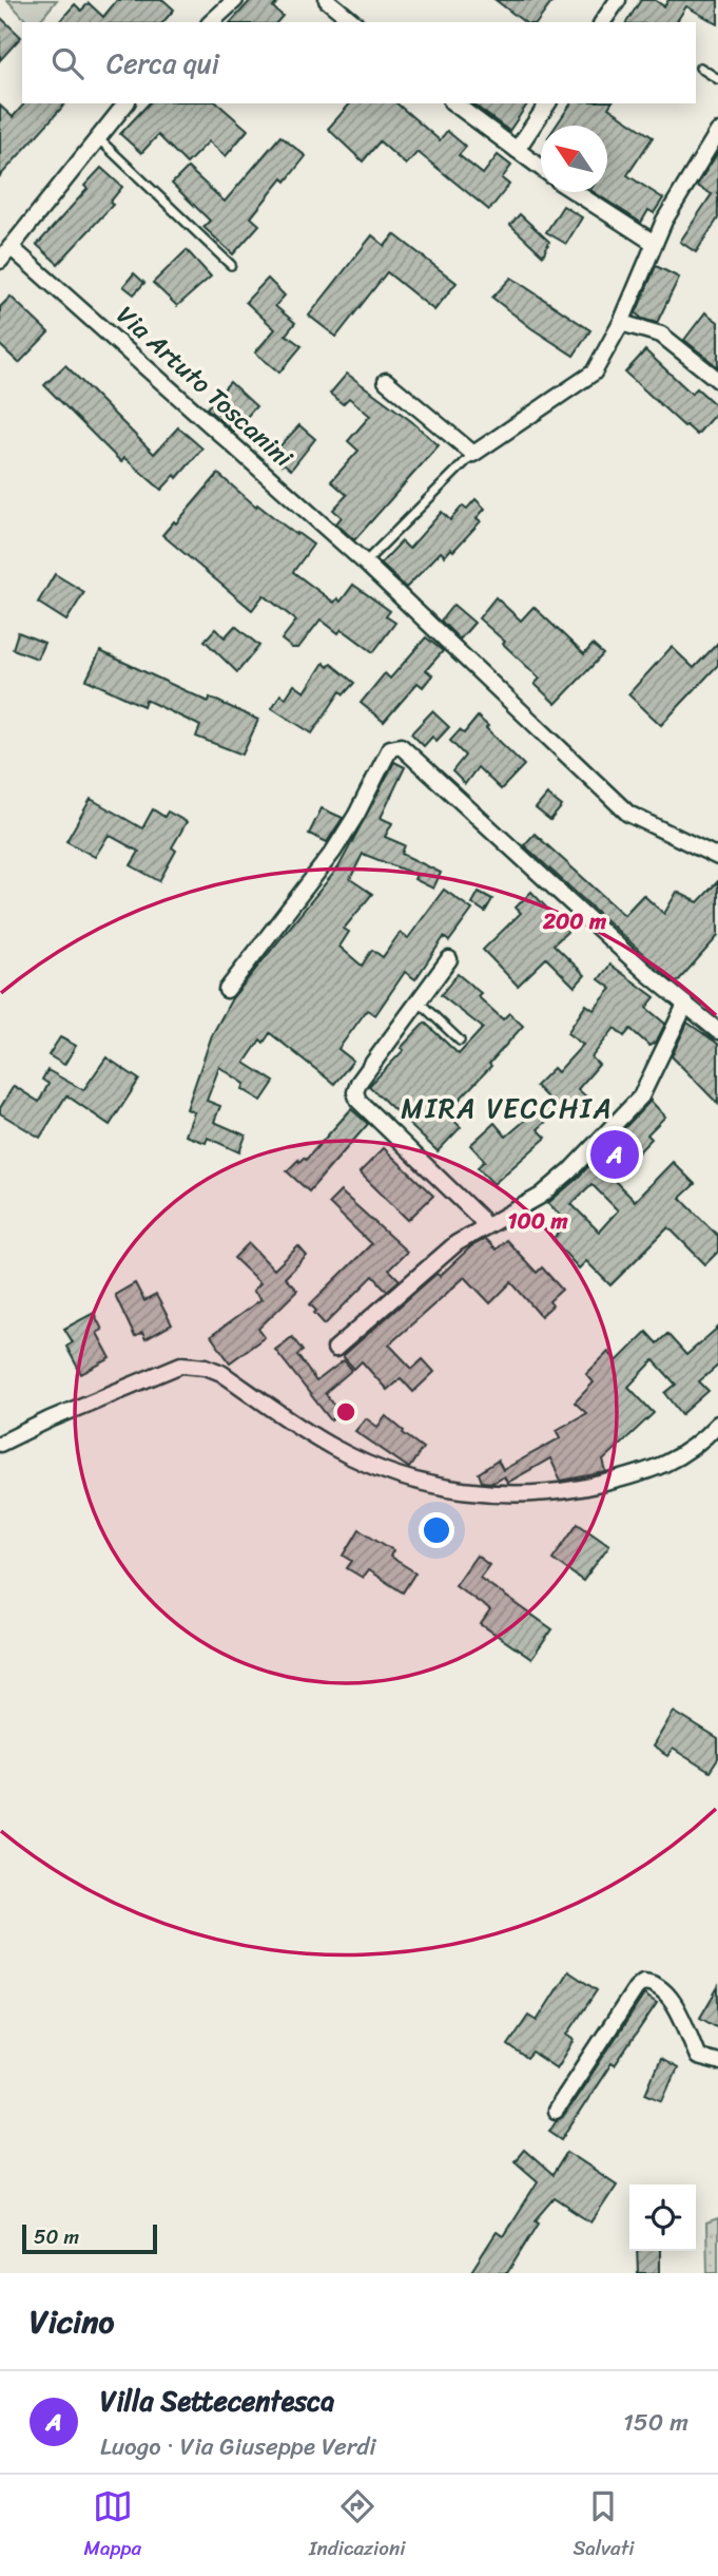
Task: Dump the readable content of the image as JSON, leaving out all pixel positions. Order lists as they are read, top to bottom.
{
  "streets": {
    "street": ["Via Artuto Toscanini"]
  },
  "districts": ["MIRA VECCHIA"],
  "scale_bar": "50 m",
  "north": "top left",
  "page": {
    "search": "Cerca qui",
    "pins": "A",
    "scale": "50 m",
    "heading": "Vicino",
    "list": [
      {
        "mark": "A",
        "name": "Villa Settecentesca",
        "note": "Luogo · Via Giuseppe Verdi",
        "value": "150 m"
      }
    ],
    "nav": ["Mappa", "Indicazioni", "Salvati"]
  },
  "rings": ["200 m", "100 m"]
}
